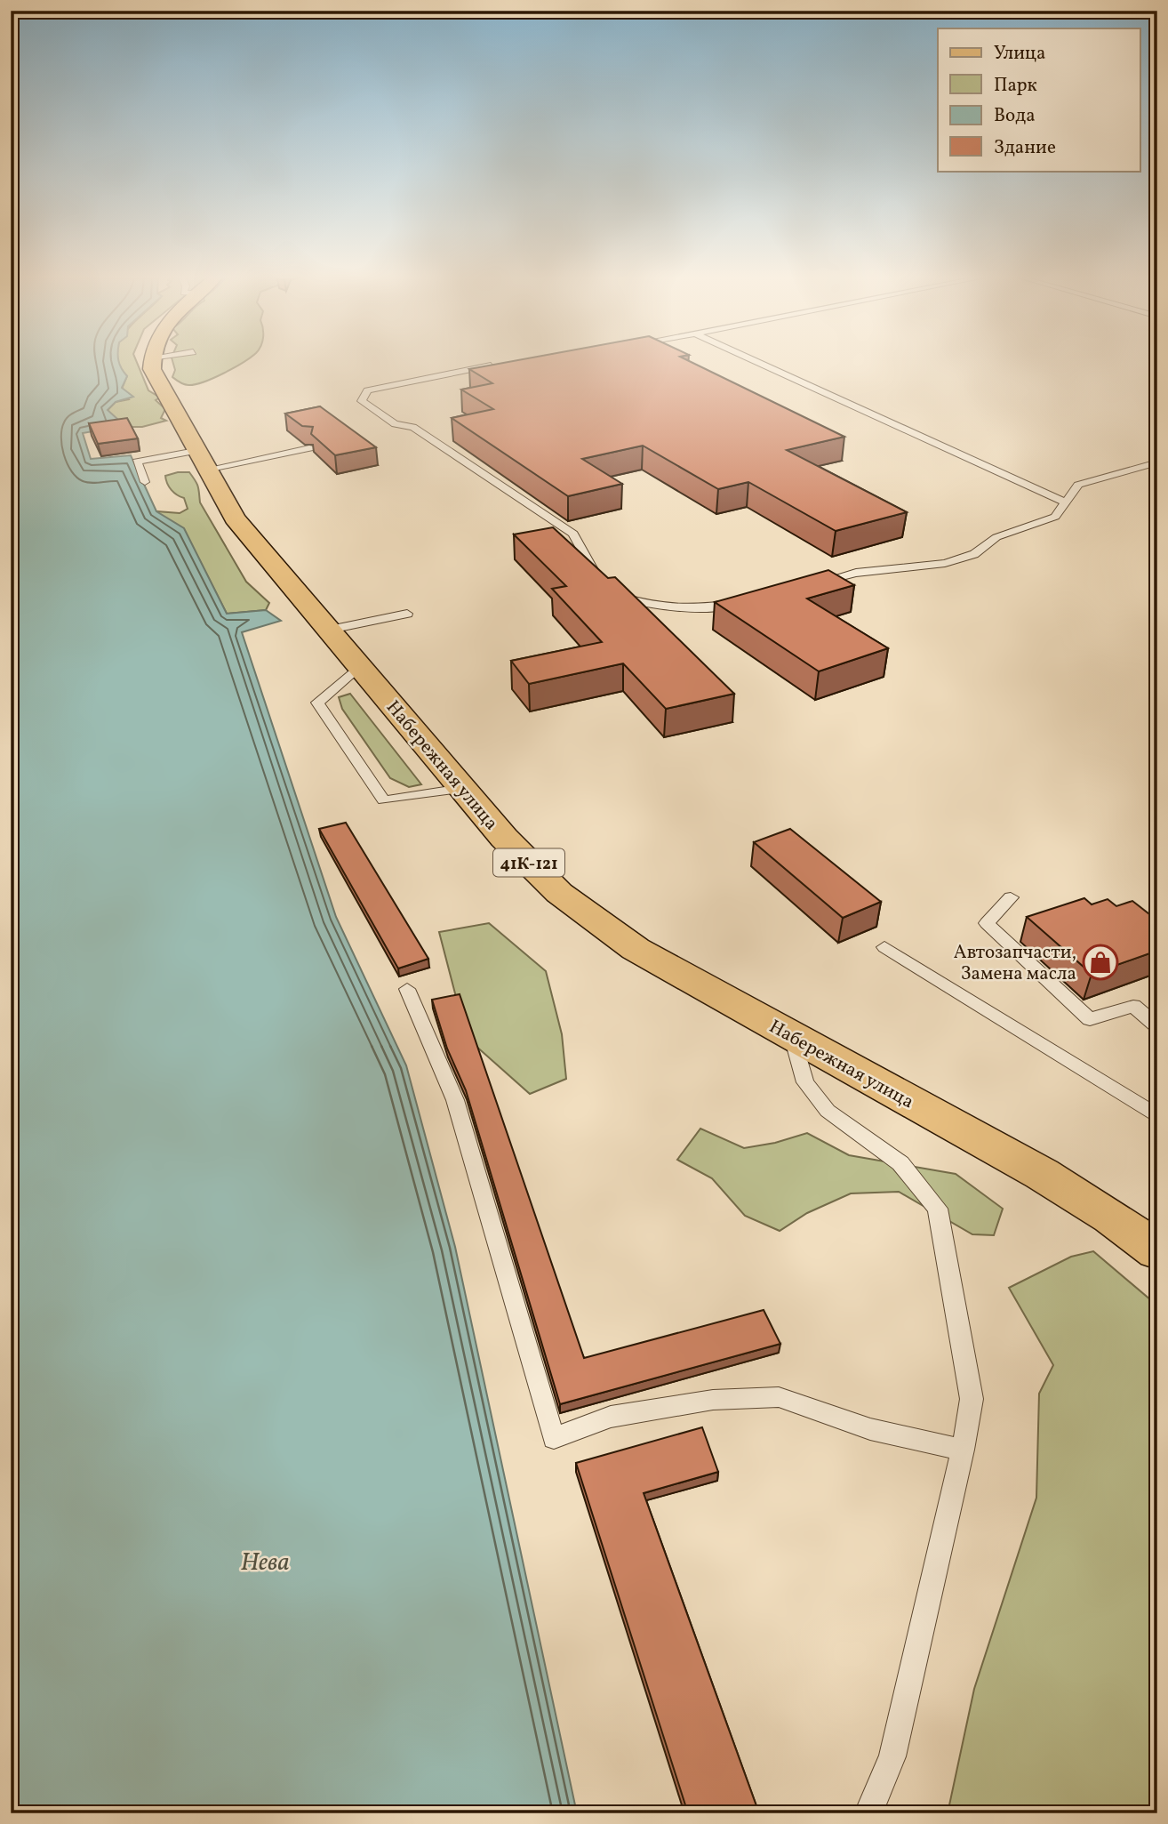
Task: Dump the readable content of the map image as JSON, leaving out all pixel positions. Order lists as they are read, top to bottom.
{
  "streets": {
    "main road": ["Набережная улица", "41К-121"]
  },
  "water": ["Нева"],
  "places": {
    "shop": ["Автозапчасти, Замена масла"]
  },
  "legend": [
    "Улица",
    "Парк",
    "Вода",
    "Здание"
  ]
}
